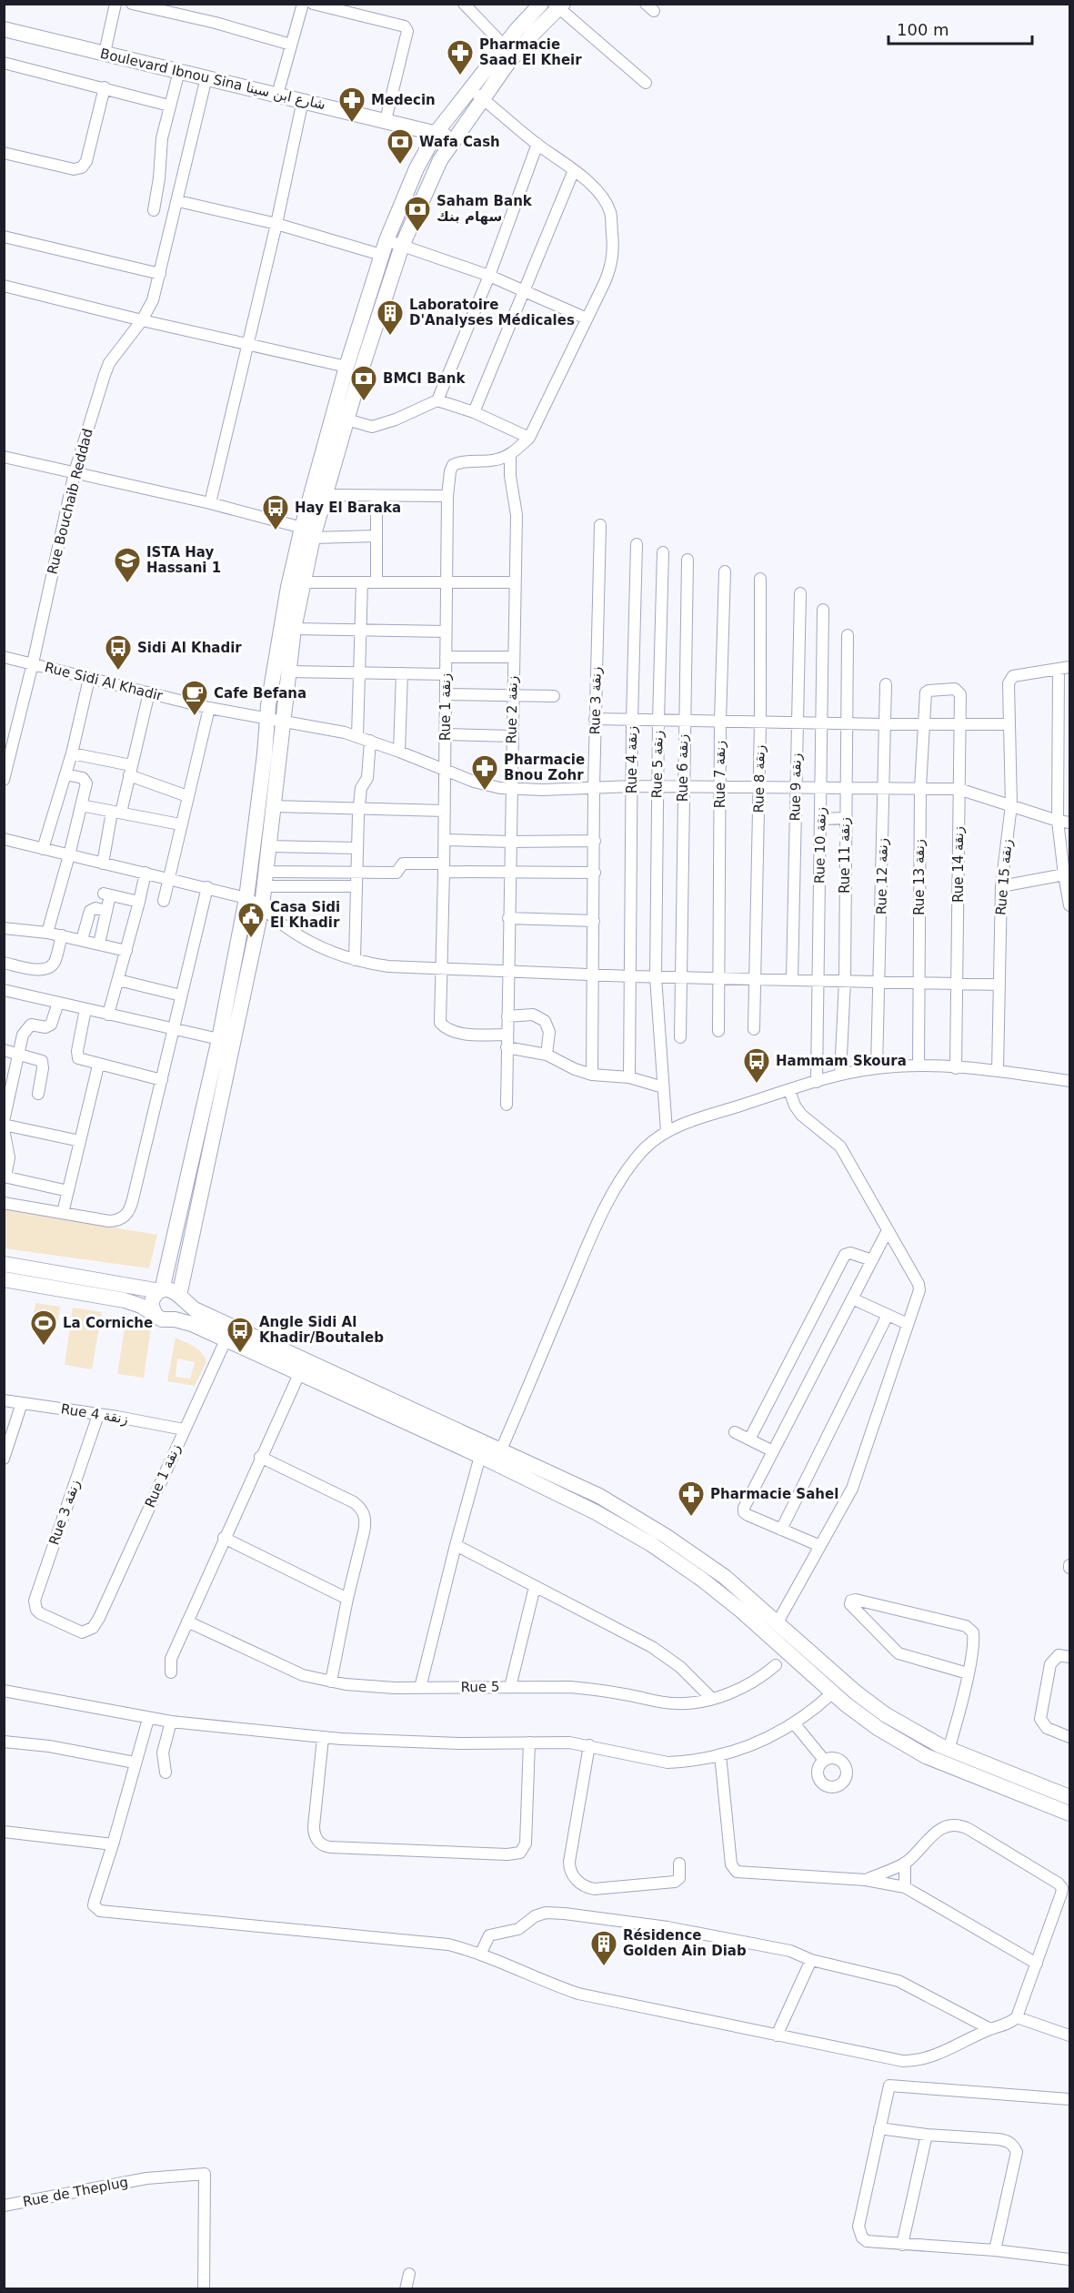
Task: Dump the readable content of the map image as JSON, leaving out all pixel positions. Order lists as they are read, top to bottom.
{
  "streets": {
    "main road": ["Boulevard Ibnou Sina شارع ابن سينا"],
    "street": [
      "Rue Bouchaib Reddad",
      "Rue Sidi Al Khadir",
      "Rue 3 زنقة",
      "Rue 1 زنقة",
      "Rue 2 زنقة",
      "Rue 4 زنقة",
      "Rue 5 زنقة",
      "Rue 6 زنقة",
      "Rue 7 زنقة",
      "Rue 8 زنقة",
      "Rue 9 زنقة",
      "Rue 10 زنقة",
      "Rue 11 زنقة",
      "Rue 14 زنقة",
      "Rue 12 زنقة",
      "Rue 13 زنقة",
      "Rue 15 زنقة",
      "Rue 5",
      "Rue de Theplug"
    ]
  },
  "crossings": [
    ["Boulevard Ibnou Sina شارع ابن سينا", "Rue Bouchaib Reddad"],
    ["Rue Bouchaib Reddad", "Rue Sidi Al Khadir"],
    ["Rue Sidi Al Khadir", "Rue 3 زنقة"],
    ["Rue Sidi Al Khadir", "Rue 1 زنقة"],
    ["Rue Sidi Al Khadir", "Rue 2 زنقة"],
    ["Rue Sidi Al Khadir", "Rue 4 زنقة"],
    ["Rue Sidi Al Khadir", "Rue 5 زنقة"],
    ["Rue Sidi Al Khadir", "Rue 6 زنقة"],
    ["Rue Sidi Al Khadir", "Rue 7 زنقة"],
    ["Rue Sidi Al Khadir", "Rue 8 زنقة"],
    ["Rue Sidi Al Khadir", "Rue 9 زنقة"],
    ["Rue Sidi Al Khadir", "Rue 10 زنقة"],
    ["Rue Sidi Al Khadir", "Rue 11 زنقة"],
    ["Rue Sidi Al Khadir", "Rue 14 زنقة"],
    ["Rue Sidi Al Khadir", "Rue 12 زنقة"],
    ["Rue Sidi Al Khadir", "Rue 13 زنقة"],
    ["Rue Sidi Al Khadir", "Rue 15 زنقة"],
    ["Rue 3 زنقة", "Rue 1 زنقة"],
    ["Rue 3 زنقة", "Rue 4 زنقة"],
    ["Rue 1 زنقة", "Rue 2 زنقة"],
    ["Rue 1 زنقة", "Rue 4 زنقة"],
    ["Rue 14 زنقة", "Rue 13 زنقة"]
  ],
  "places": {
    "pharmacy": [
      "Pharmacie Saad El Kheir",
      "Medecin",
      "Pharmacie Bnou Zohr",
      "Pharmacie Sahel"
    ],
    "bank": ["Wafa Cash", "Saham Bank سهام بنك", "BMCI Bank"],
    "building": ["Laboratoire D'Analyses Médicales", "Résidence Golden Ain Diab"],
    "bus stop": [
      "Hay El Baraka",
      "Sidi Al Khadir",
      "Hammam Skoura",
      "Angle Sidi Al Khadir/Boutaleb"
    ],
    "school or university": ["ISTA Hay Hassani 1"],
    "cafe": ["Cafe Befana"],
    "public building": ["Casa Sidi El Khadir"],
    "sports": ["La Corniche"]
  },
  "scale_bar": "100 m"
}
